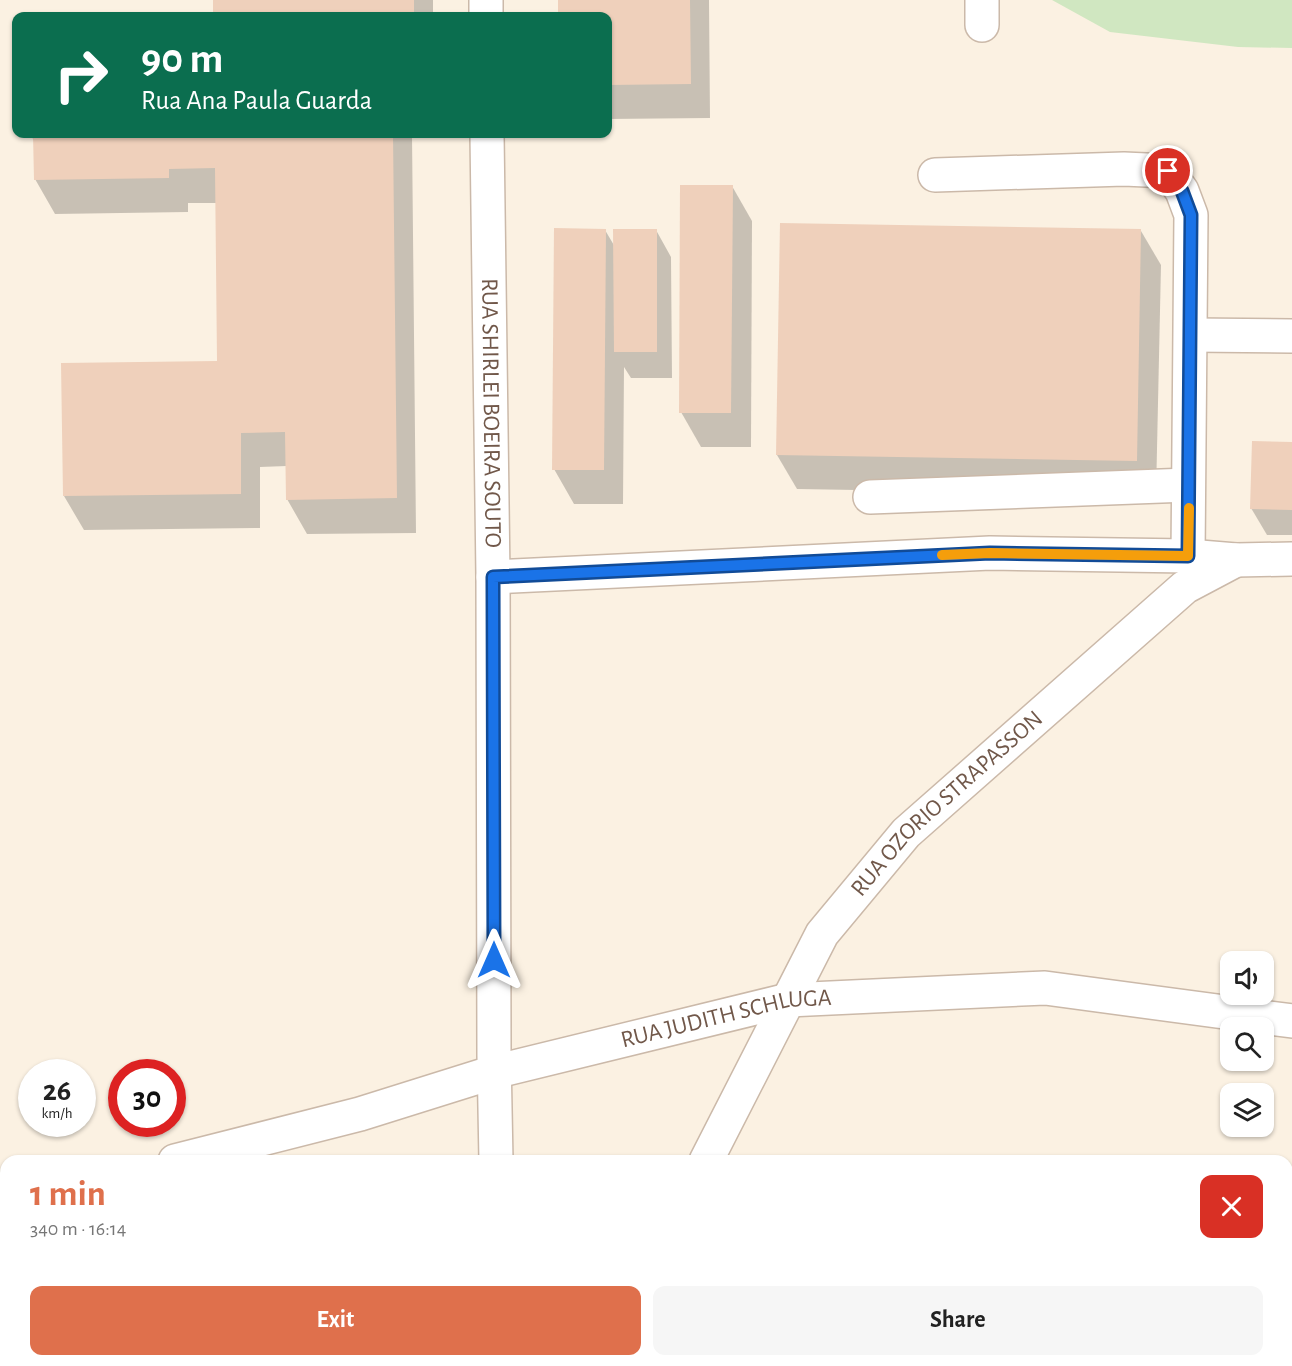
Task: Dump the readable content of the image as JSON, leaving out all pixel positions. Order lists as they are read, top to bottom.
{
  "streets": {
    "street": ["RUA SHIRLEI BOEIRA SOUTO", "RUA OZORIO STRAPASSON", "RUA JUDITH SCHLUGA"]
  },
  "crossings": [
    ["RUA SHIRLEI BOEIRA SOUTO", "RUA JUDITH SCHLUGA"],
    ["RUA OZORIO STRAPASSON", "RUA JUDITH SCHLUGA"]
  ],
  "page": {
    "turn": ["90 m", "Rua Ana Paula Guarda"],
    "speed": "26 km/h",
    "limit": "30",
    "heading": ["1 min", "340 m · 16:14"],
    "buttons": ["Exit", "Share"]
  }
}
